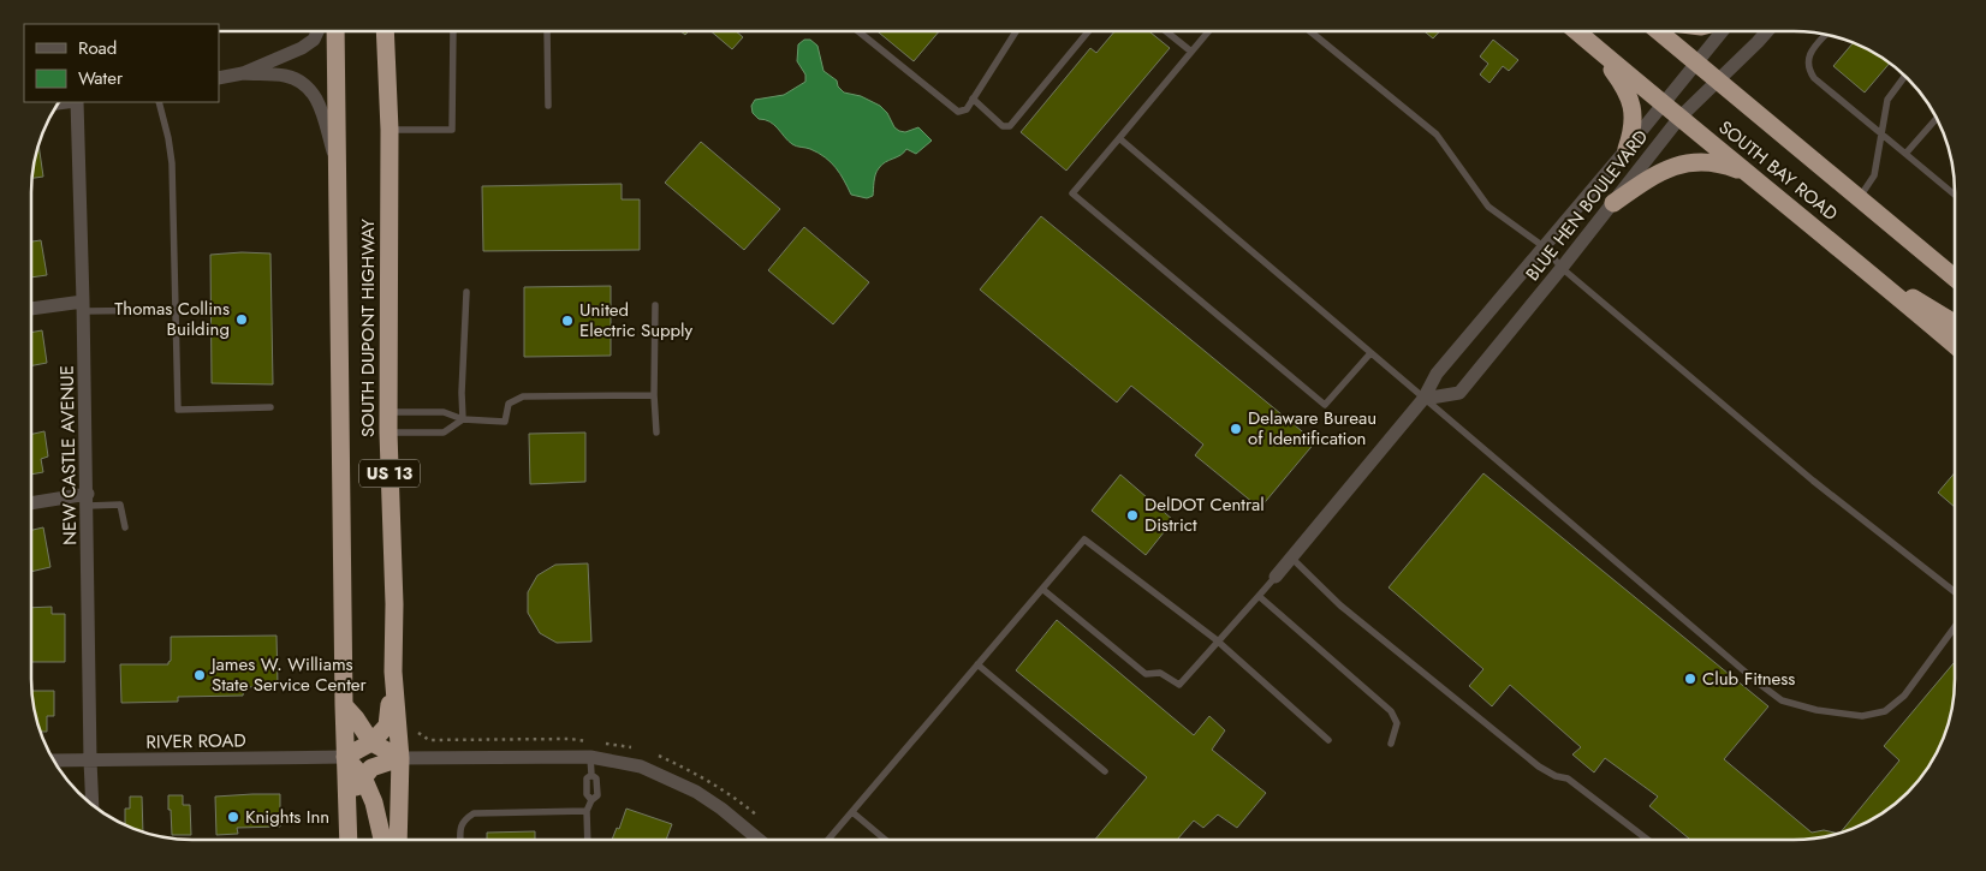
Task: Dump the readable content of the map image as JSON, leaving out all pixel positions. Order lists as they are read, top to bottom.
{
  "streets": {
    "highway": ["SOUTH BAY ROAD", "SOUTH DUPONT HIGHWAY", "US 13"],
    "street": ["BLUE HEN BOULEVARD", "NEW CASTLE AVENUE", "RIVER ROAD"]
  },
  "crossings": [
    ["SOUTH BAY ROAD", "BLUE HEN BOULEVARD"],
    ["SOUTH DUPONT HIGHWAY", "RIVER ROAD"],
    ["NEW CASTLE AVENUE", "RIVER ROAD"]
  ],
  "places": [
    "Thomas Collins Building",
    "United Electric Supply",
    "Delaware Bureau of Identification",
    "DelDOT Central District",
    "James W. Williams State Service Center",
    "Club Fitness",
    "Knights Inn"
  ],
  "legend": ["Road", "Water"]
}
